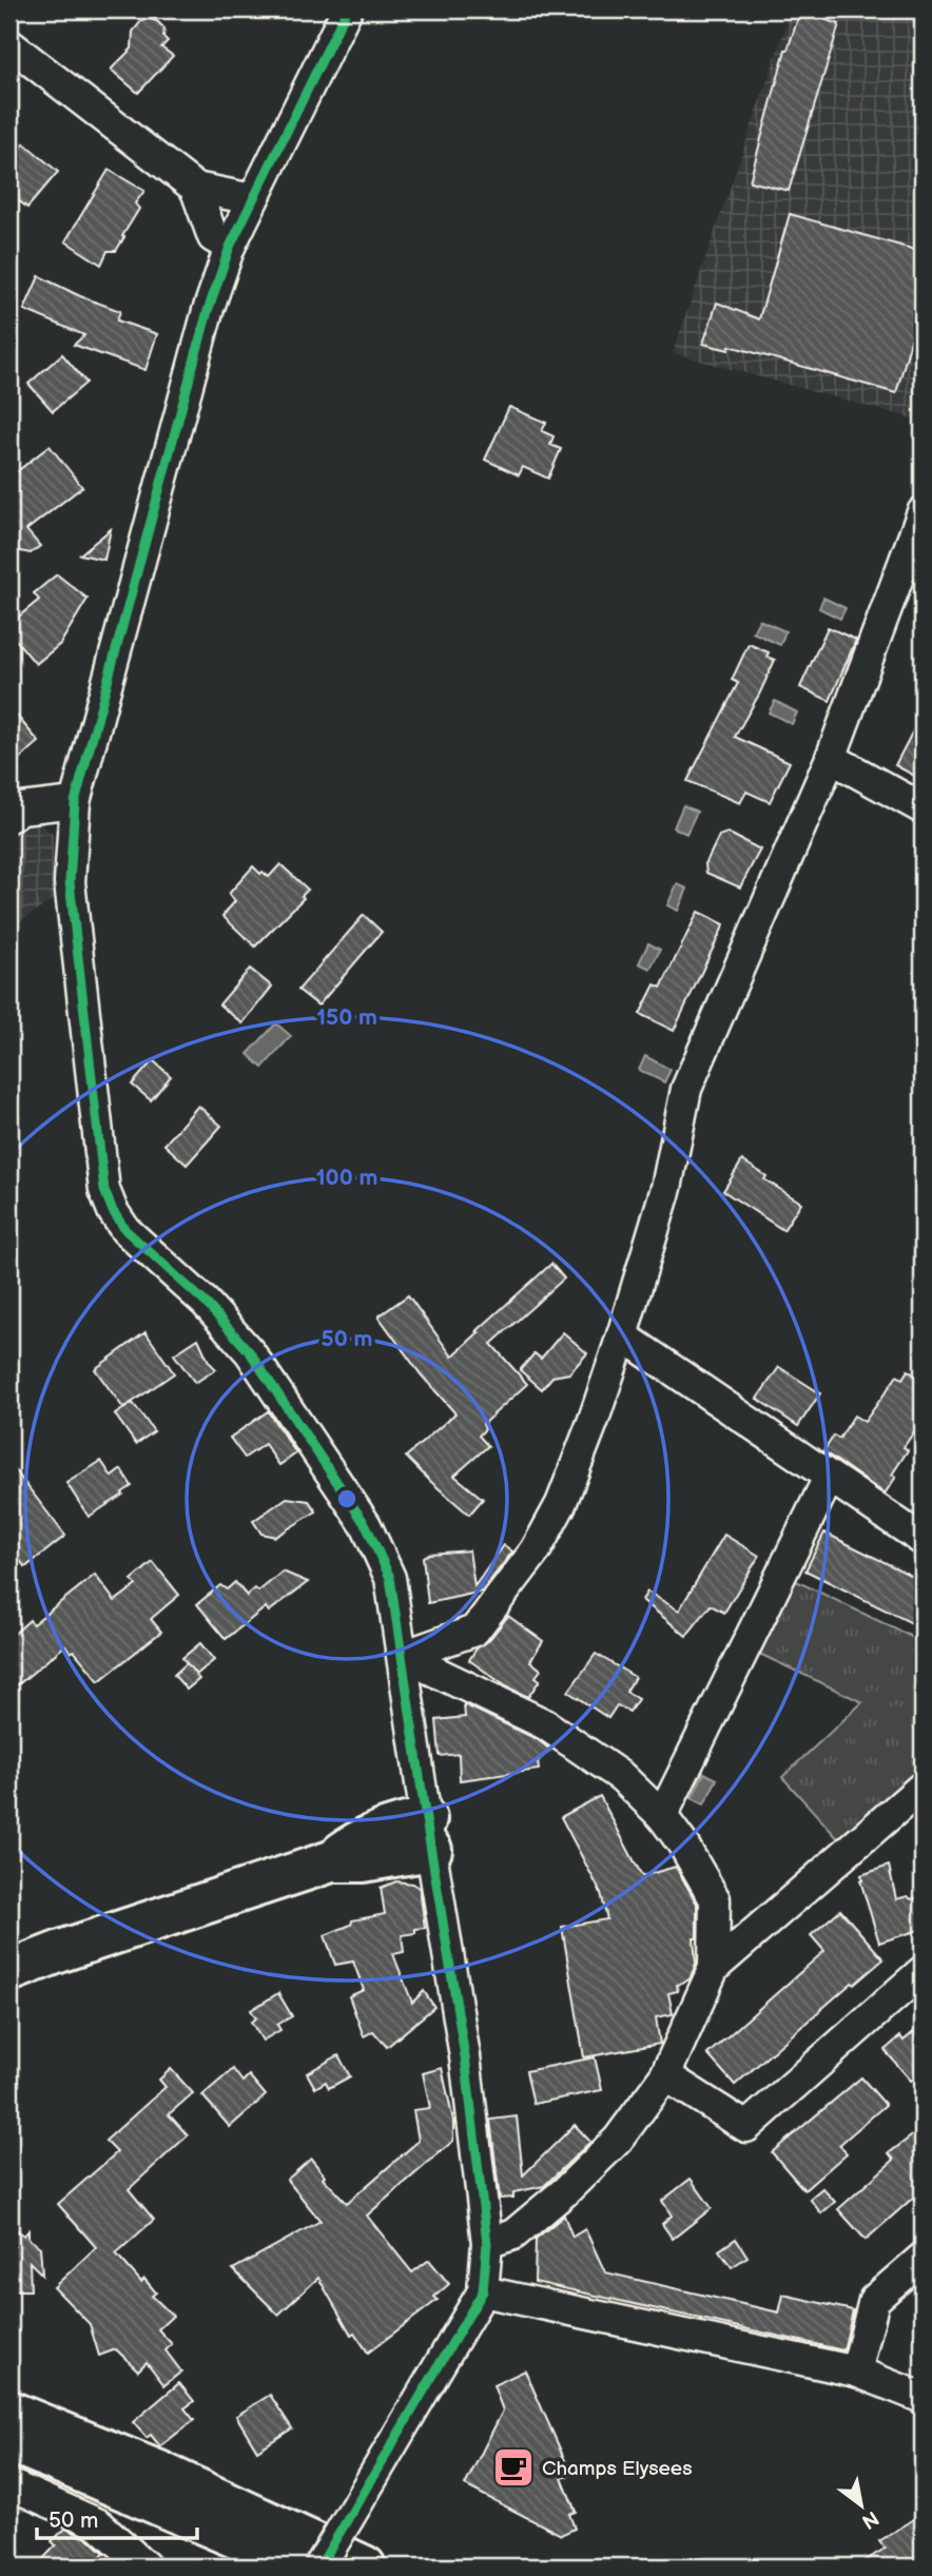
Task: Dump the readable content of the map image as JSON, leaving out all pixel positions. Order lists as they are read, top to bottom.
{
  "places": {
    "cafe": ["Champs Elysees"]
  },
  "scale_bar": "50 m",
  "north": "bottom right",
  "rings": ["150 m", "100 m", "50 m"]
}
